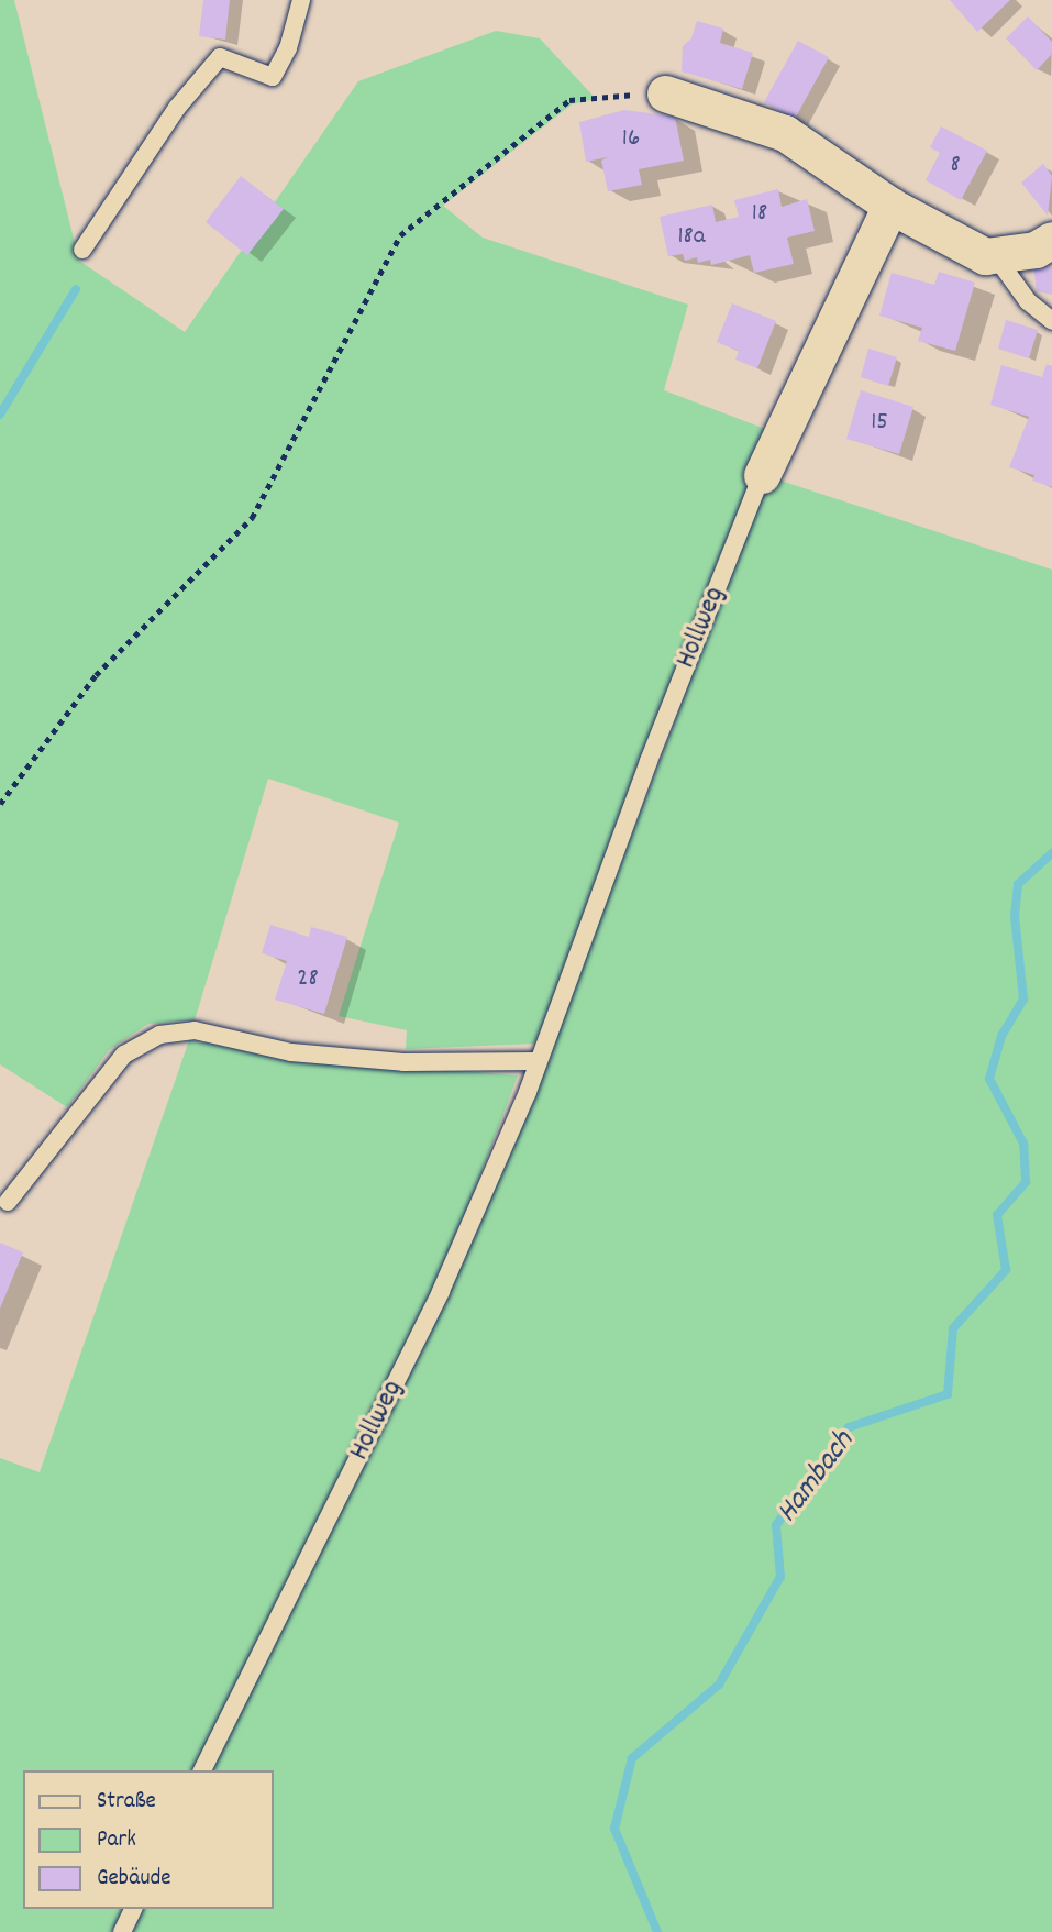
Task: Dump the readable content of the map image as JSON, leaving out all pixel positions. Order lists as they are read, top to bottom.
{
  "streets": {
    "street": ["Hollweg"]
  },
  "water": ["Hambach"],
  "house_numbers": [
    "16",
    "8",
    "18",
    "18a",
    "15",
    "28"
  ],
  "legend": ["Straße", "Park", "Gebäude"]
}
